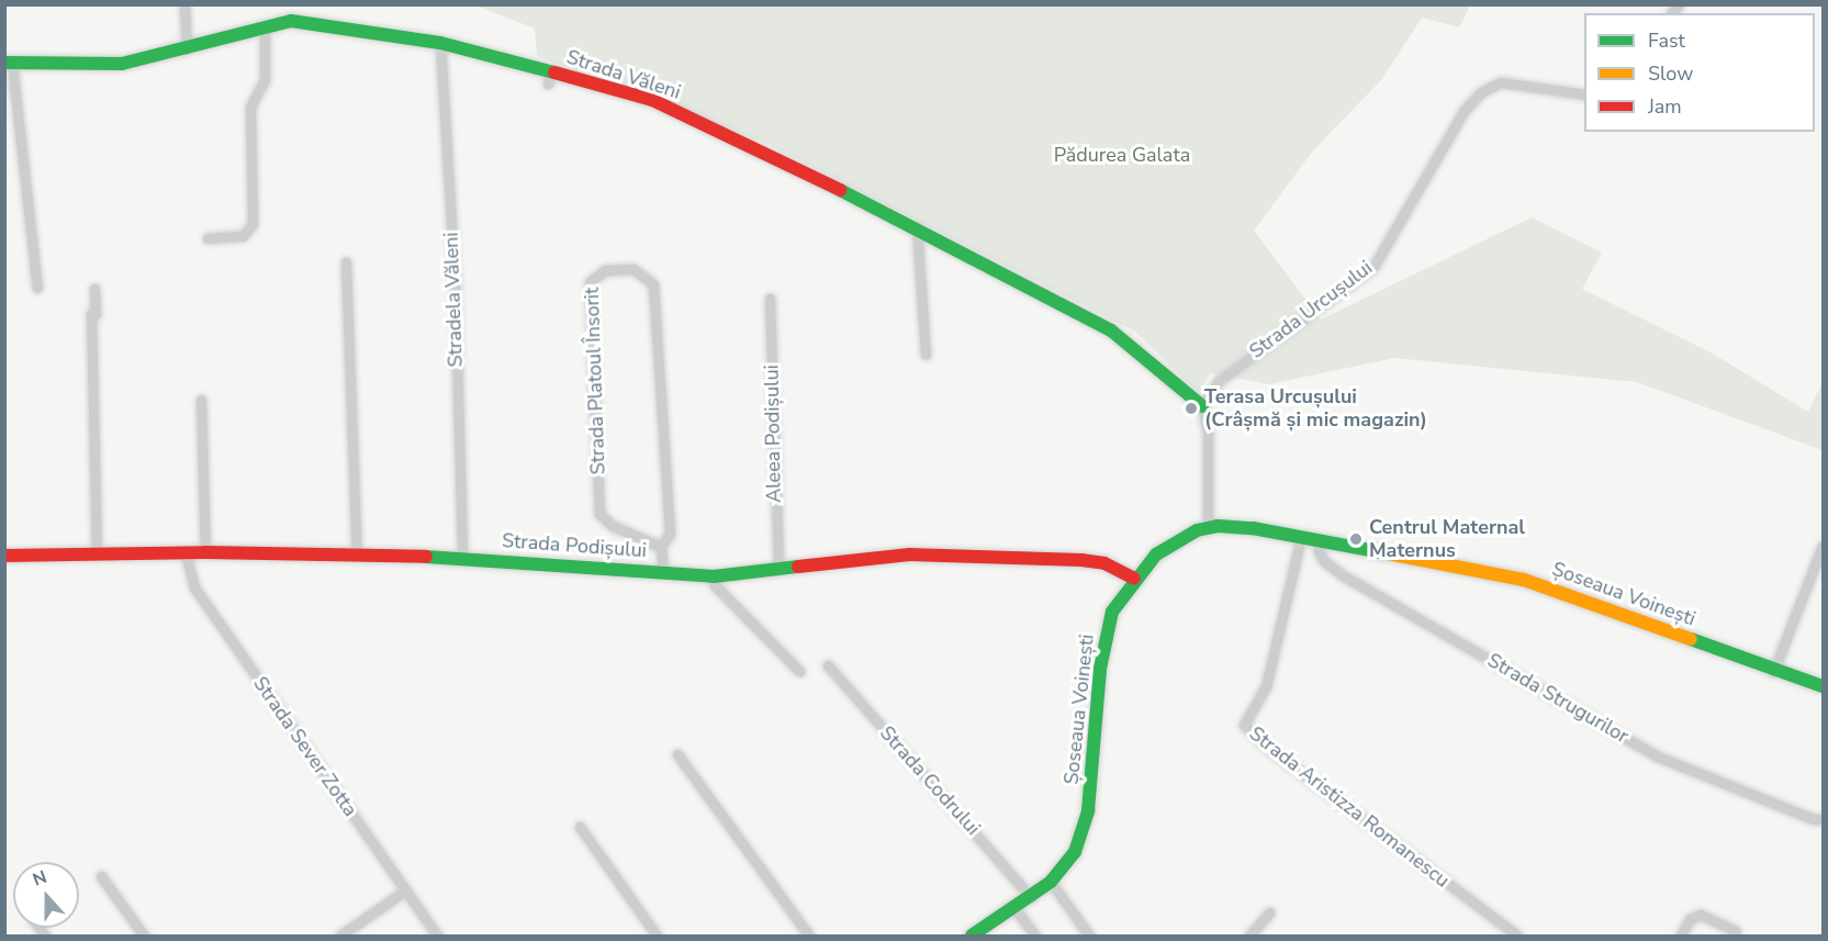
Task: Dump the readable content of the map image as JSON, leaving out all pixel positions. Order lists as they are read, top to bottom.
{
  "streets": {
    "street": [
      "Strada Văleni",
      "Stradela Văleni",
      "Strada Urcușului",
      "Strada Platoul Însorit",
      "Aleea Podișului",
      "Strada Podișului",
      "Șoseaua Voinești",
      "Strada Strugurilor",
      "Strada Sever Zotta",
      "Strada Codrului",
      "Strada Aristizza Romanescu"
    ]
  },
  "crossings": [
    ["Strada Văleni", "Stradela Văleni"],
    ["Strada Văleni", "Strada Urcușului"],
    ["Stradela Văleni", "Strada Podișului"],
    ["Aleea Podișului", "Strada Podișului"],
    ["Strada Podișului", "Șoseaua Voinești"],
    ["Strada Podișului", "Strada Sever Zotta"],
    ["Șoseaua Voinești", "Strada Strugurilor"],
    ["Șoseaua Voinești", "Strada Codrului"],
    ["Șoseaua Voinești", "Strada Aristizza Romanescu"]
  ],
  "parks": ["Pădurea Galata"],
  "places": ["Terasa Urcușului (Crâșmă și mic magazin)", "Centrul Maternal Maternus"],
  "legend": ["Fast", "Slow", "Jam"],
  "north": "top"
}
